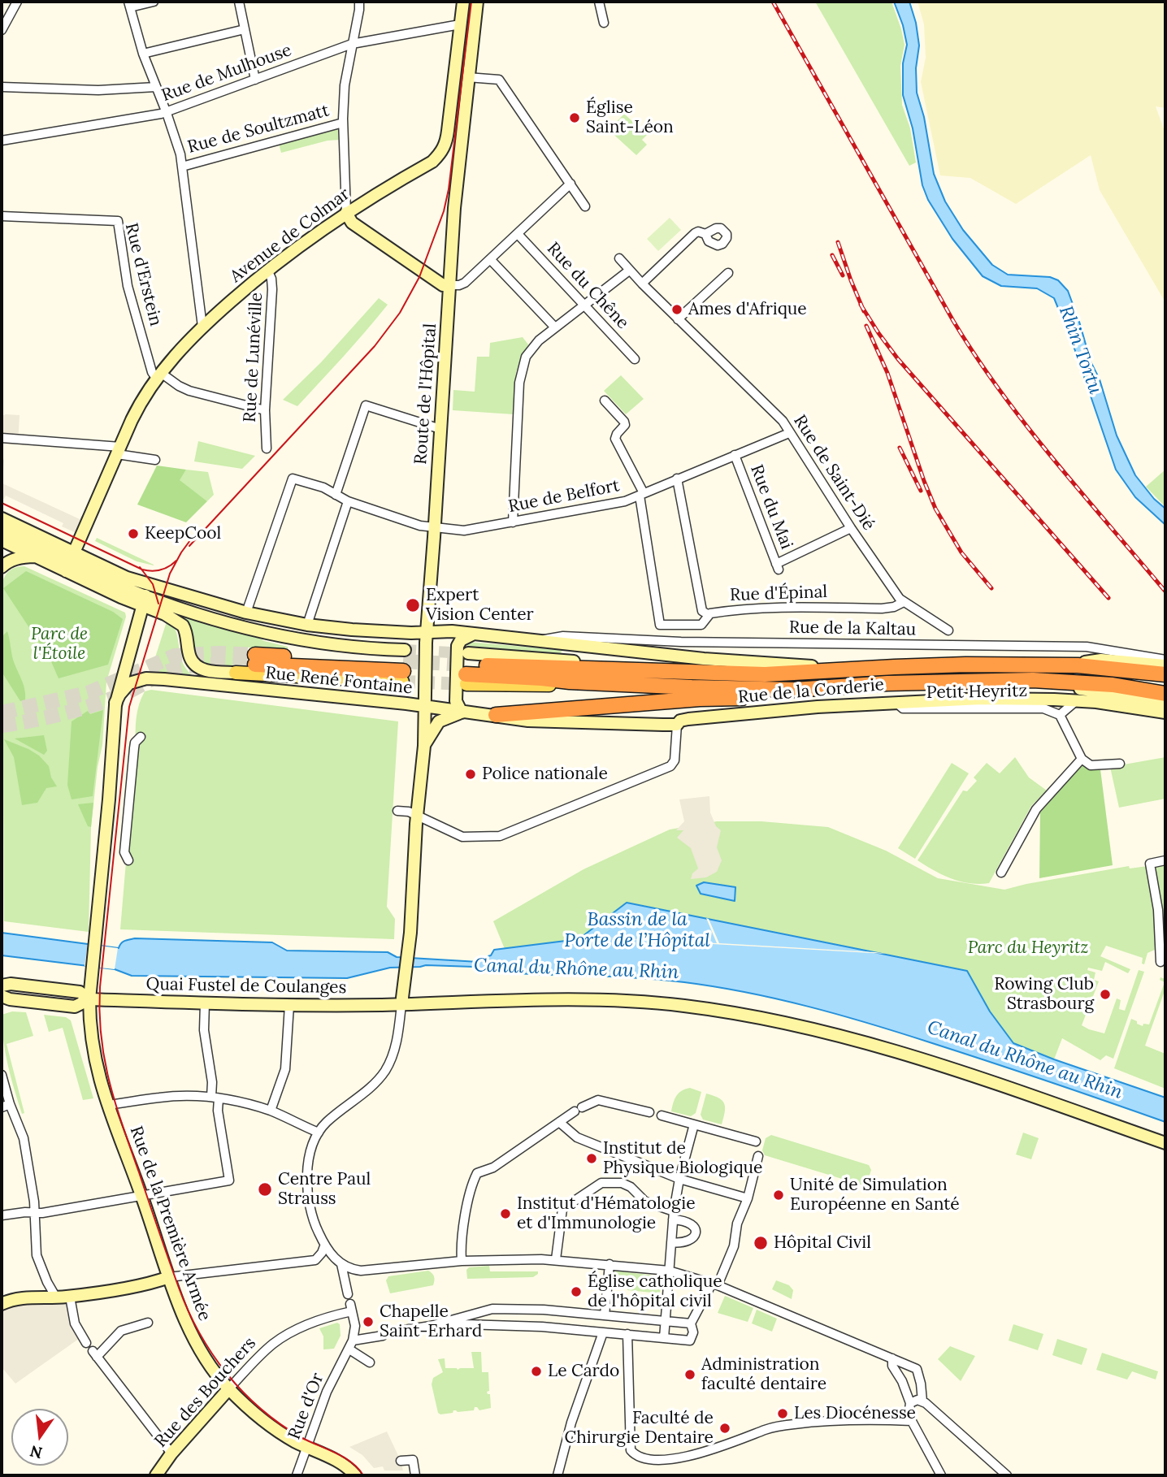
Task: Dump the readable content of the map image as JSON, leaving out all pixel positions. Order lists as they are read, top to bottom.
{
  "streets": {
    "main road": [
      "Avenue de Colmar",
      "Route de l'Hôpital",
      "Rue René Fontaine",
      "Rue de la Corderie",
      "Quai Fustel de Coulanges",
      "Rue de la Première Armée",
      "Rue des Bouchers"
    ],
    "street": [
      "Rue de Mulhouse",
      "Rue de Soultzmatt",
      "Rue d'Erstein",
      "Rue du Chêne",
      "Rue de Lunéville",
      "Rue de Saint-Dié",
      "Rue de Belfort",
      "Rue du Mai",
      "Rue d'Épinal",
      "Rue de la Kaltau",
      "Petit Heyritz",
      "Rue d'Or"
    ]
  },
  "crossings": [
    ["Rue de Mulhouse", "Avenue de Colmar"],
    ["Avenue de Colmar", "Rue d'Erstein"],
    ["Avenue de Colmar", "Rue de Lunéville"],
    ["Route de l'Hôpital", "Rue de Belfort"],
    ["Route de l'Hôpital", "Rue René Fontaine"],
    ["Rue de Saint-Dié", "Rue de Belfort"],
    ["Rue de Saint-Dié", "Rue du Mai"],
    ["Rue de Saint-Dié", "Rue d'Épinal"],
    ["Rue de Belfort", "Rue du Mai"],
    ["Rue de Belfort", "Rue d'Épinal"],
    ["Rue René Fontaine", "Rue de la Corderie"],
    ["Rue René Fontaine", "Rue de la Première Armée"],
    ["Rue de la Corderie", "Petit Heyritz"],
    ["Quai Fustel de Coulanges", "Rue de la Première Armée"],
    ["Rue de la Première Armée", "Rue des Bouchers"],
    ["Rue de la Première Armée", "Rue d'Or"],
    ["Rue des Bouchers", "Rue d'Or"]
  ],
  "water": ["Rhin Tortu", "Bassin de la Porte de l’Hôpital", "Canal du Rhône au Rhin"],
  "parks": ["Parc de l'Étoile", "Parc du Heyritz"],
  "places": [
    "Église Saint-Léon",
    "Ames d'Afrique",
    "KeepCool",
    "Expert Vision Center",
    "Police nationale",
    "Rowing Club Strasbourg",
    "Institut de Physique Biologique",
    "Centre Paul Strauss",
    "Unité de Simulation Européenne en Santé",
    "Institut d'Hématologie et d'Immunologie",
    "Hôpital Civil",
    "Église catholique de l'hôpital civil",
    "Chapelle Saint-Erhard",
    "Le Cardo",
    "Administration faculté dentaire",
    "Les Diocénesse",
    "Faculté de Chirurgie Dentaire"
  ],
  "north": "bottom"
}
